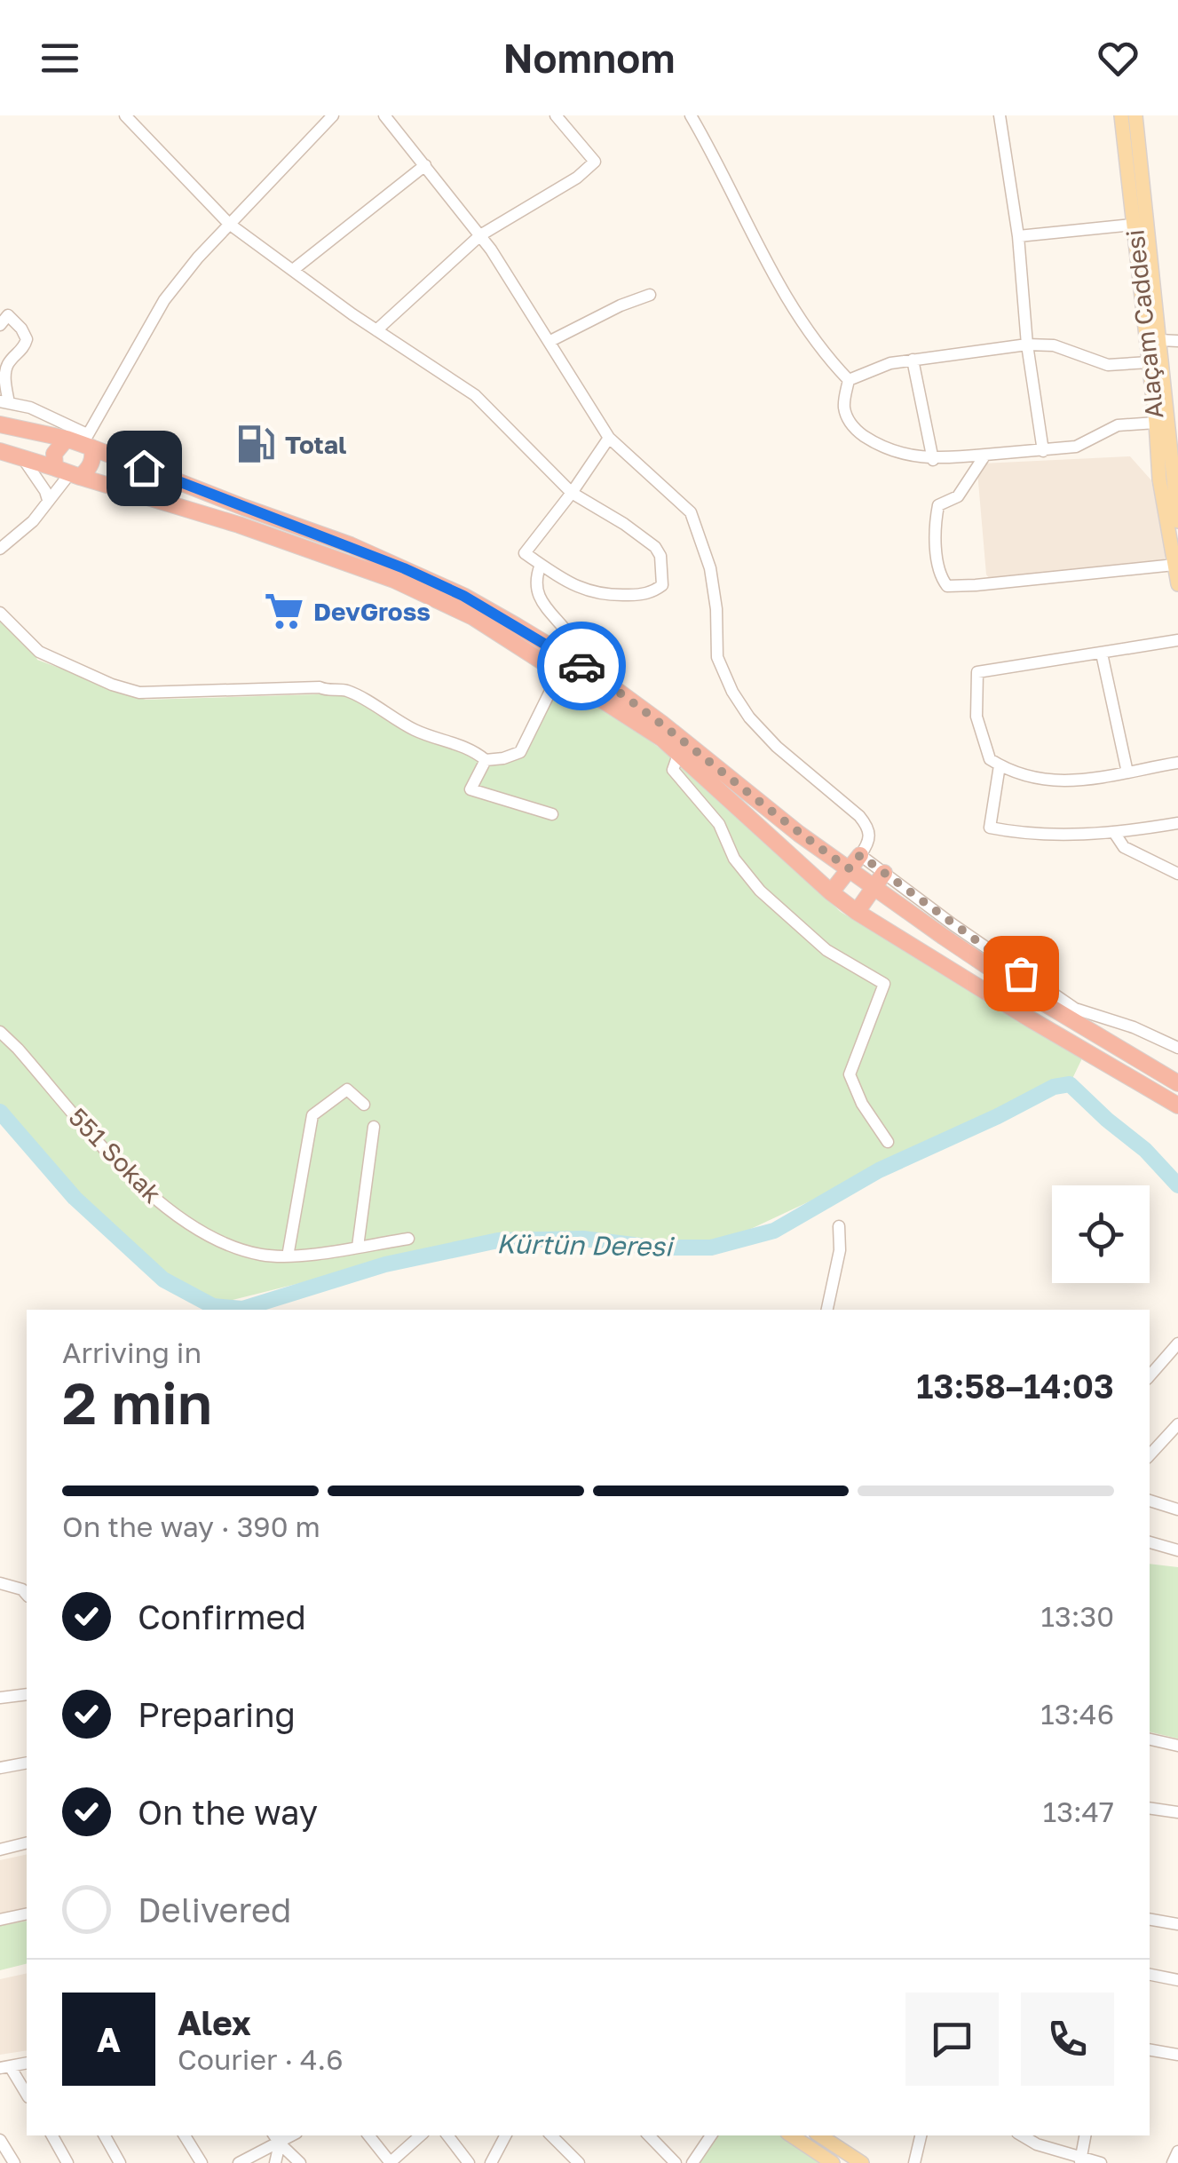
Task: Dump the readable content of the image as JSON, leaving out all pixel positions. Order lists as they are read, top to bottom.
{
  "streets": {
    "main road": ["Alaçam Caddesi"],
    "street": ["551 Sokak"]
  },
  "water": ["Kürtün Deresi"],
  "places": {
    "fuel station": ["Total"],
    "supermarket": ["DevGross"]
  },
  "page": {
    "header": "Nomnom",
    "heading": ["2 min", "Arriving in", "13:58–14:03"],
    "panel": ["Alex", "Courier · 4.6"],
    "bar": "On the way · 390 m",
    "list": [
      ["Confirmed", "13:30"],
      ["Preparing", "13:46"],
      ["On the way", "13:47"],
      "Delivered"
    ],
    "round": "A"
  }
}
